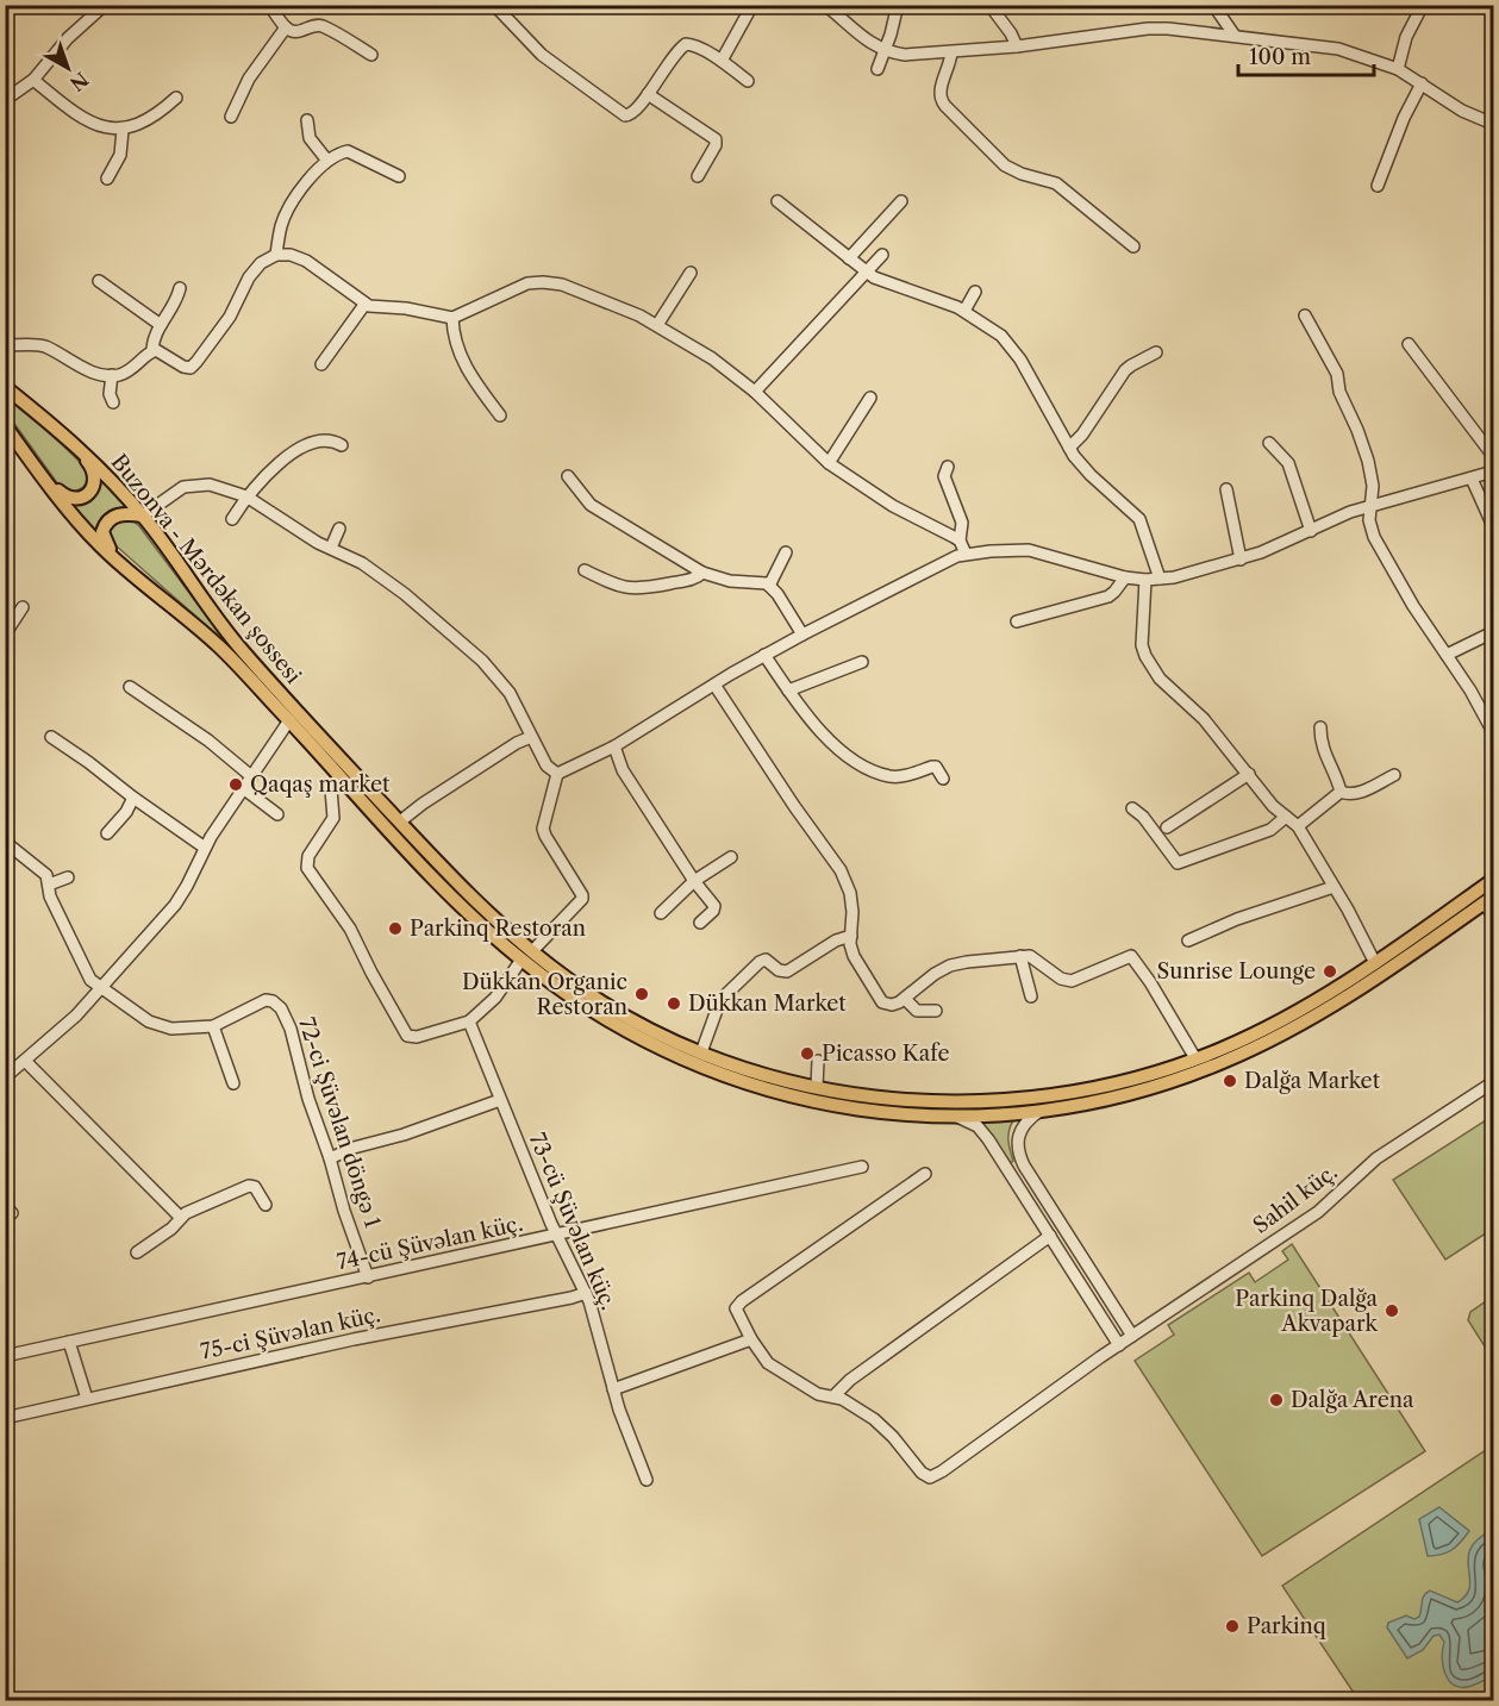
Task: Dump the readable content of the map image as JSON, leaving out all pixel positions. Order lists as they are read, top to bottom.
{
  "streets": {
    "main road": ["Buzonva - Mərdəkan şossesi"],
    "street": [
      "72-ci Şüvəlan döngə 1",
      "Sahil küç.",
      "73-cü Şüvəlan küç.",
      "74-cü Şüvəlan küç.",
      "75-ci Şüvəlan küç."
    ]
  },
  "crossings": [
    ["72-ci Şüvəlan döngə 1", "74-cü Şüvəlan küç."],
    ["73-cü Şüvəlan küç.", "74-cü Şüvəlan küç."],
    ["73-cü Şüvəlan küç.", "75-ci Şüvəlan küç."]
  ],
  "places": [
    "Qaqaş market",
    "Parkinq Restoran",
    "Sunrise Lounge",
    "Dükkan Organic Restoran",
    "Dükkan Market",
    "Picasso Kafe",
    "Dalğa Market",
    "Parkinq Dalğa Akvapark",
    "Dalğa Arena",
    "Parkinq"
  ],
  "scale_bar": "100 m",
  "north": "bottom right"
}
